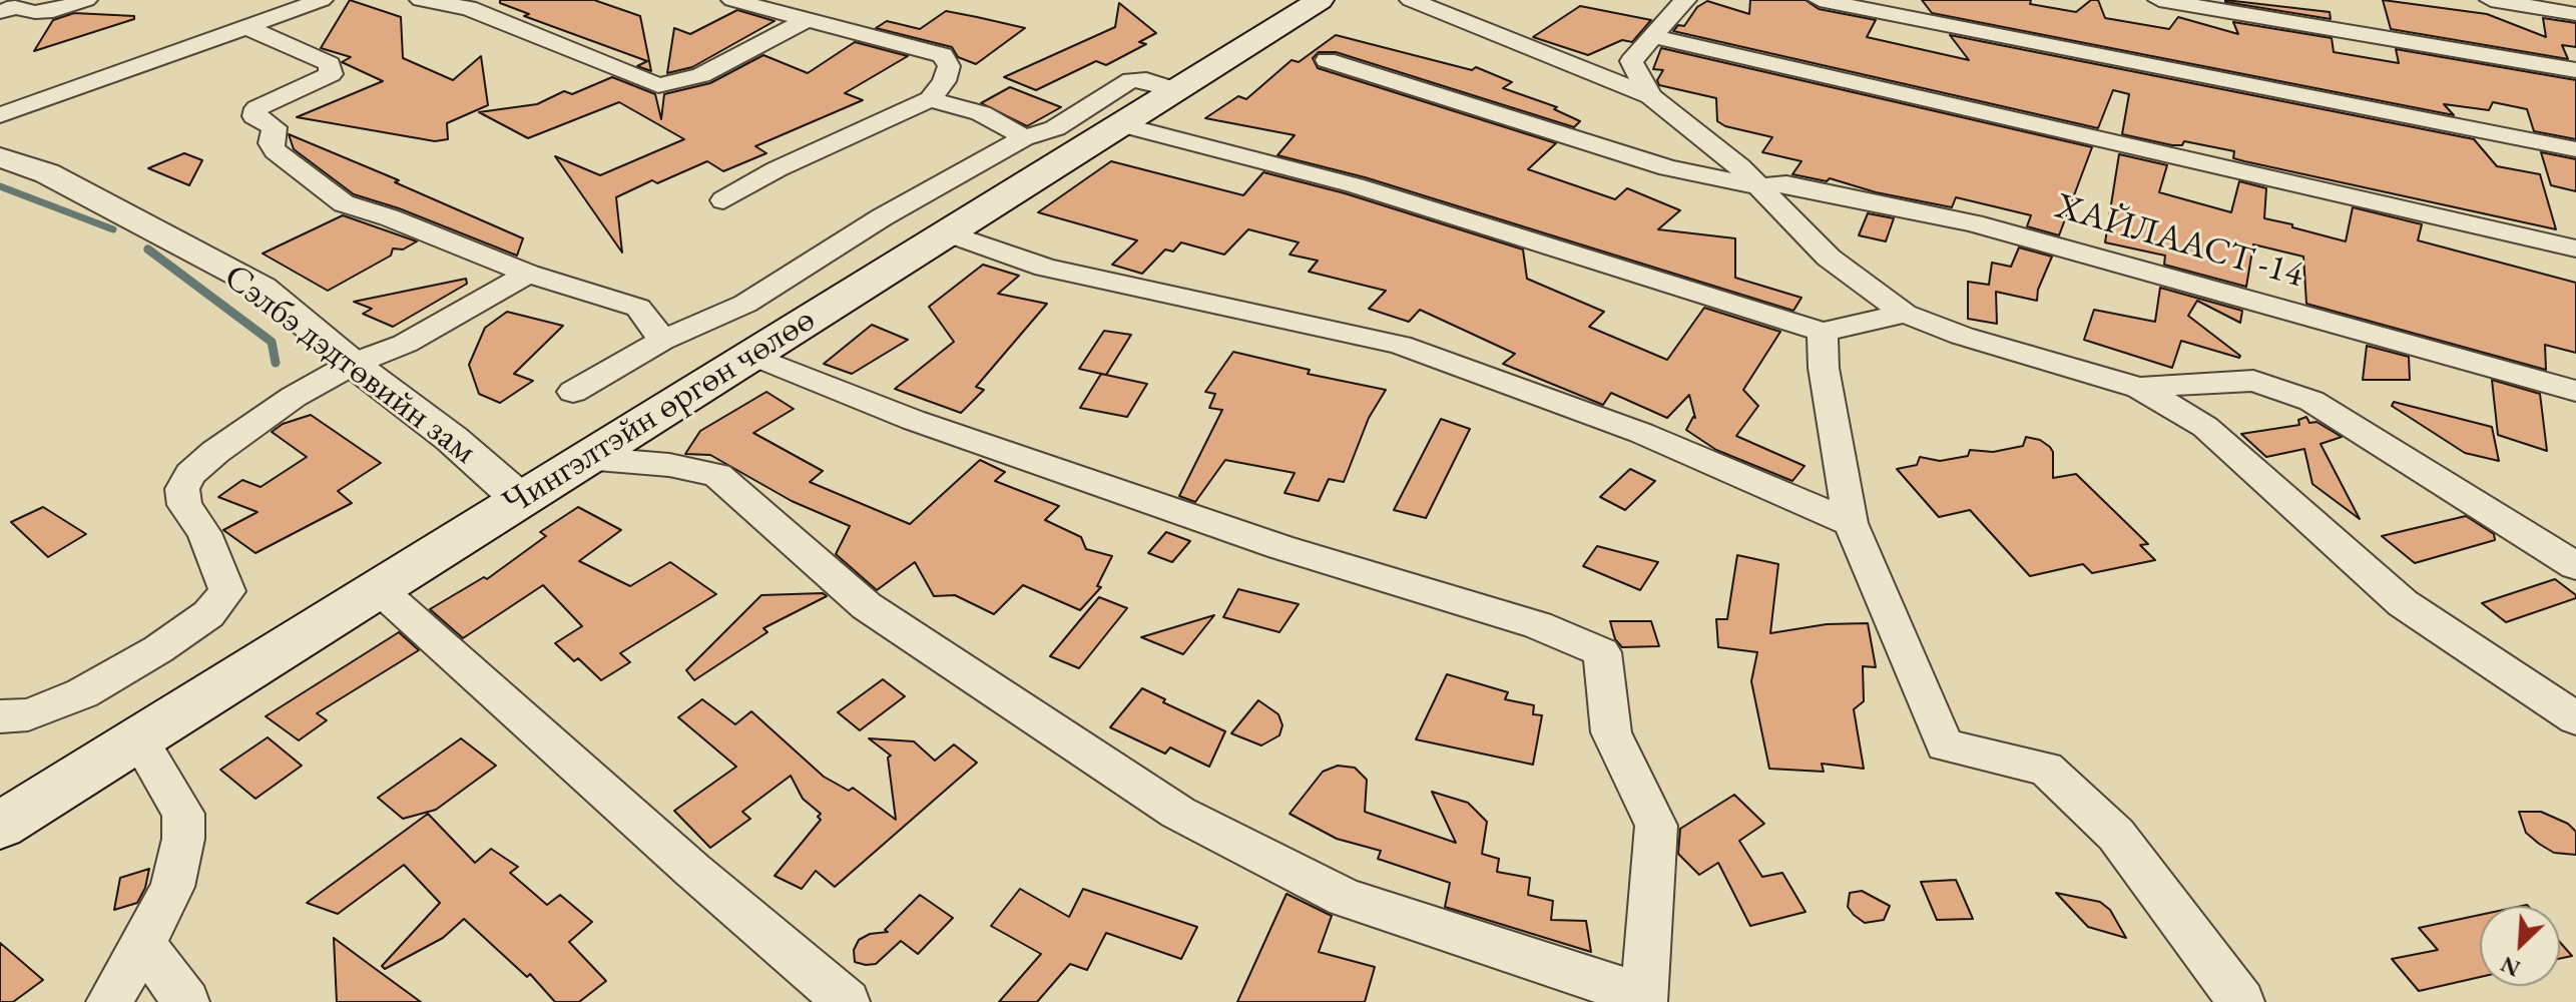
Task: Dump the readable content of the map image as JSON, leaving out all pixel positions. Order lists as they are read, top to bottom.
{
  "streets": {
    "main road": ["Чингэлтэйн өргөн чөлөө"],
    "street": ["ХАЙЛААСТ -14", "Сэлбэ дэдтөвийн зам"]
  },
  "crossings": [
    ["Сэлбэ дэдтөвийн зам", "Чингэлтэйн өргөн чөлөө"]
  ],
  "north": "bottom left"
}
